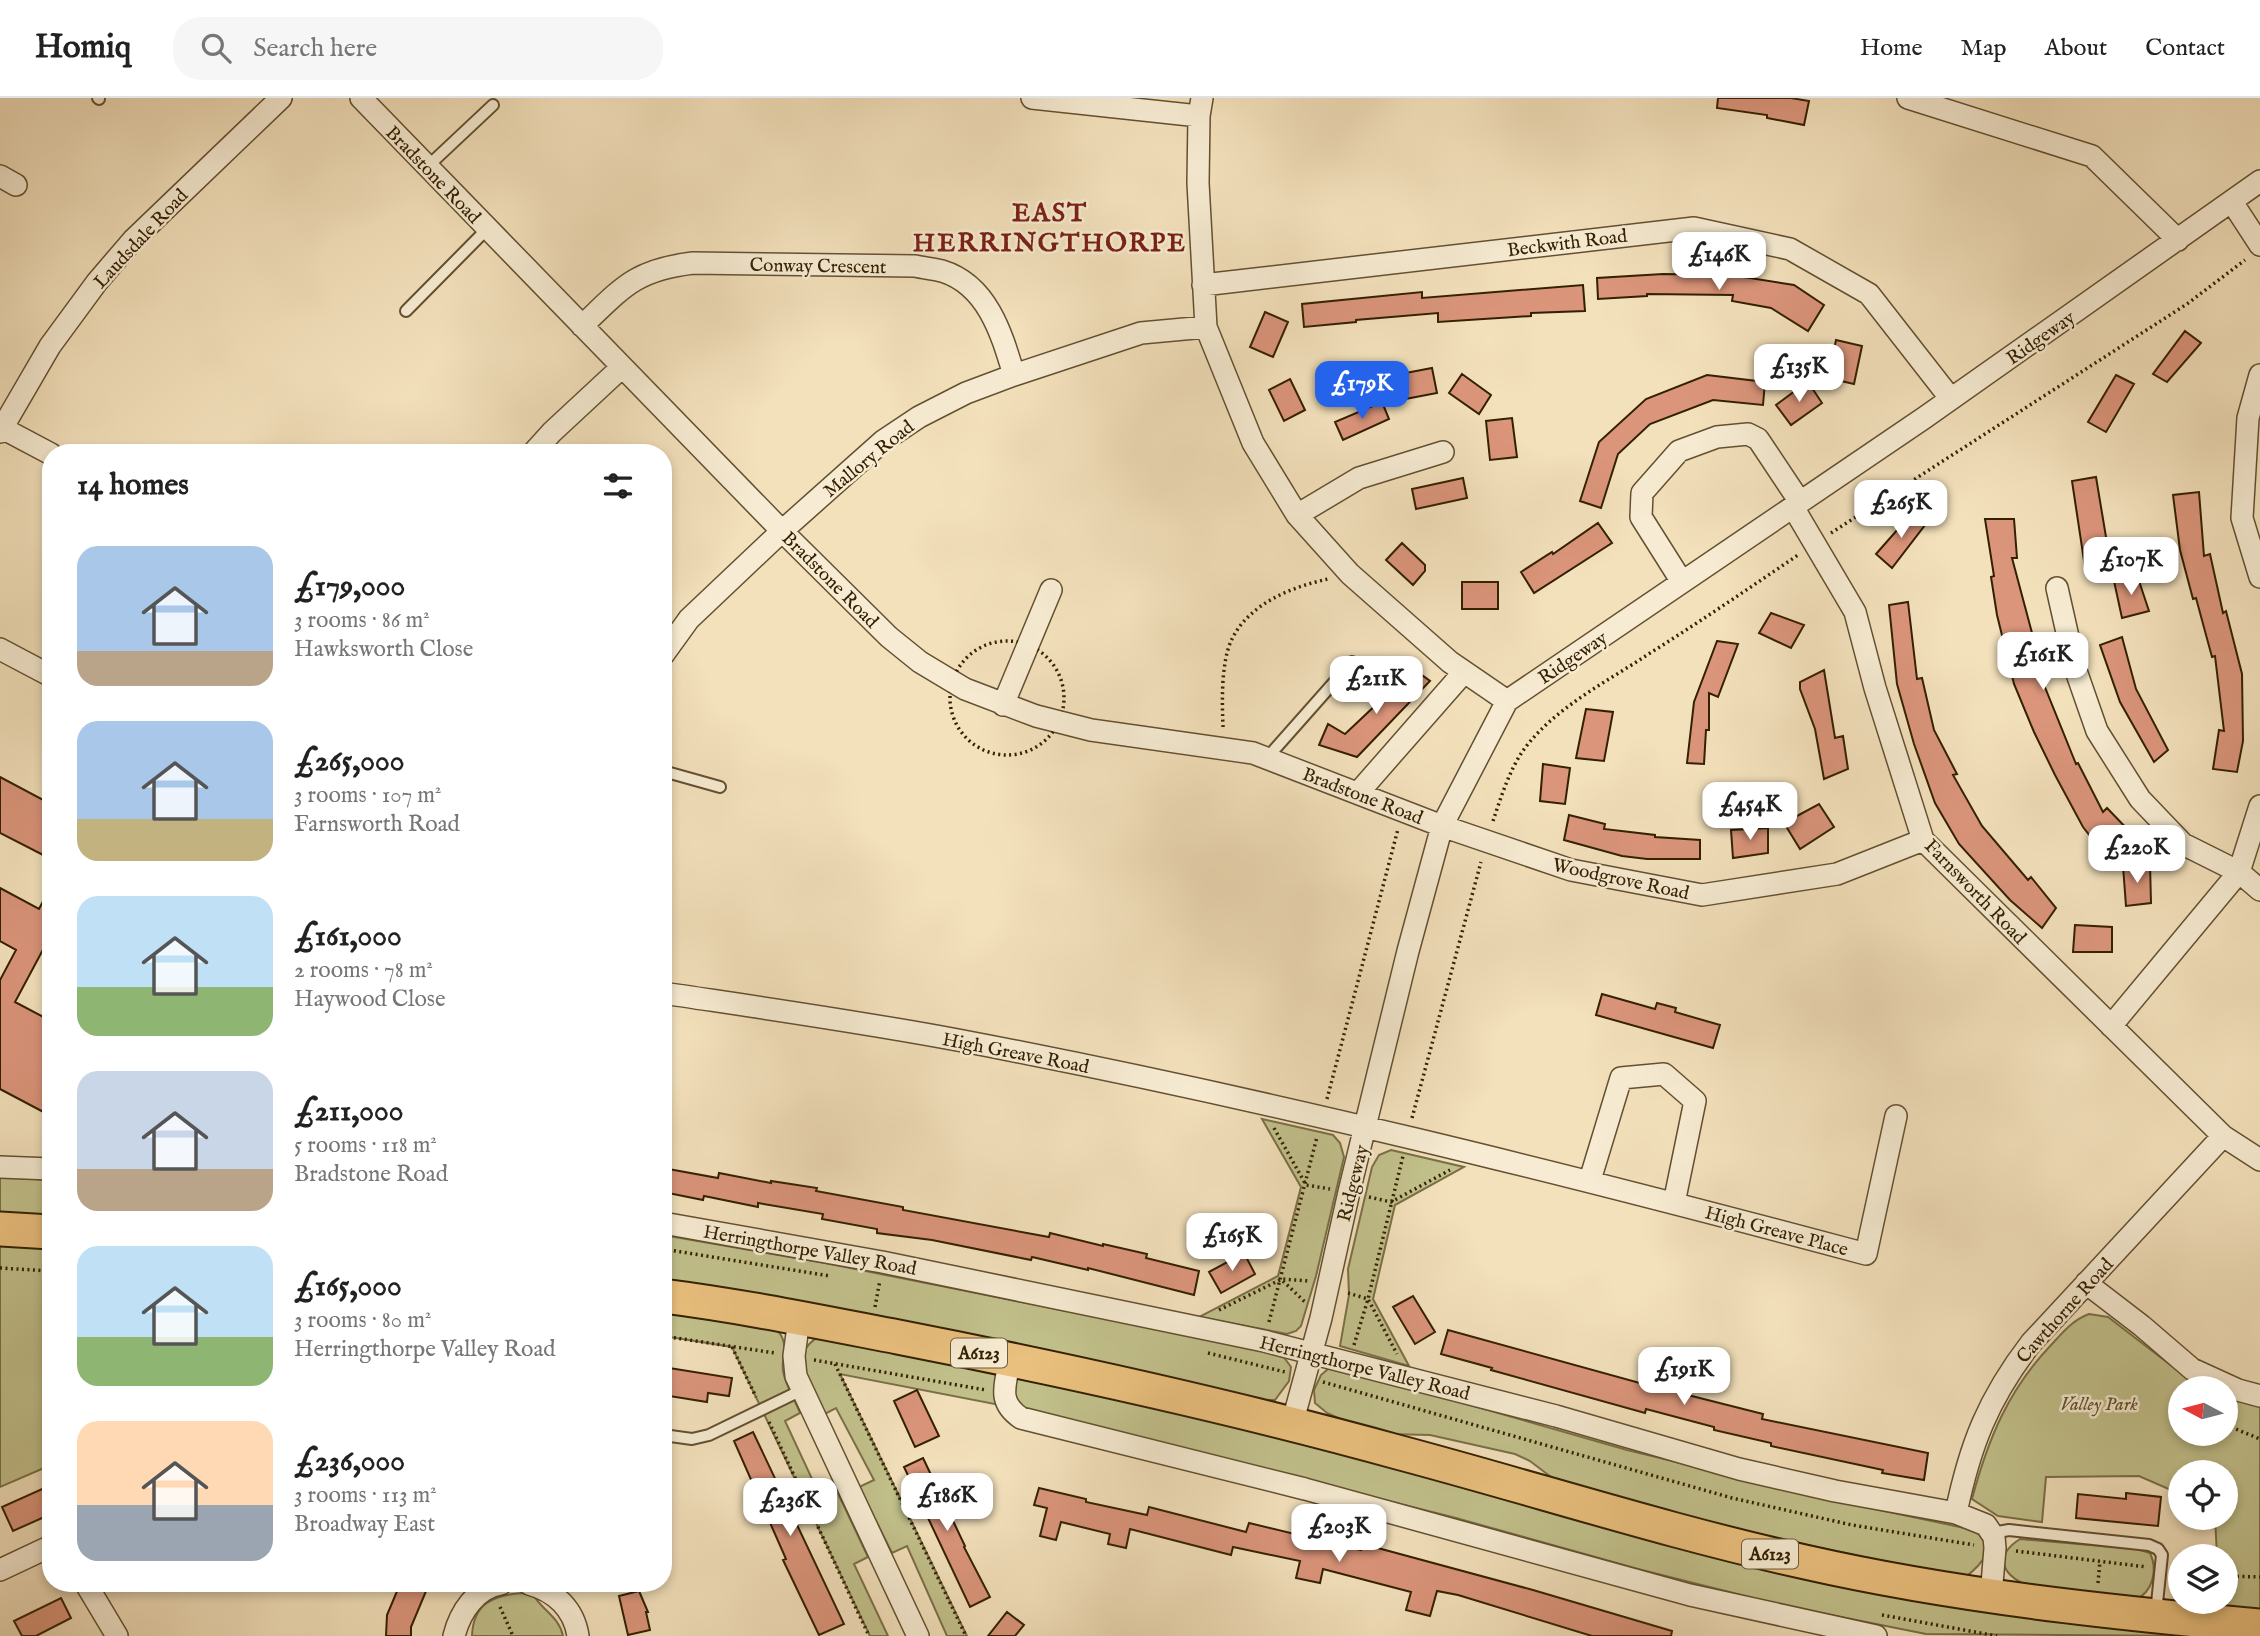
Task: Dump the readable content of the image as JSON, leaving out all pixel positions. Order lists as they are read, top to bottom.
{
  "streets": {
    "main road": ["A6123"],
    "street": [
      "Bradstone Road",
      "Laudsdale Road",
      "Beckwith Road",
      "Conway Crescent",
      "Ridgeway",
      "Mallory Road",
      "Woodgrove Road",
      "Farnsworth Road",
      "High Greave Road",
      "High Greave Place",
      "Herringthorpe Valley Road",
      "Cawthorne Road"
    ]
  },
  "crossings": [
    ["Bradstone Road", "Conway Crescent"],
    ["Bradstone Road", "Ridgeway"],
    ["Bradstone Road", "Mallory Road"],
    ["Bradstone Road", "Woodgrove Road"],
    ["Beckwith Road", "Ridgeway"],
    ["Conway Crescent", "Mallory Road"],
    ["Ridgeway", "Woodgrove Road"],
    ["Ridgeway", "Farnsworth Road"],
    ["Ridgeway", "High Greave Road"],
    ["Ridgeway", "High Greave Place"],
    ["Ridgeway", "Herringthorpe Valley Road"],
    ["Ridgeway", "A6123"],
    ["Woodgrove Road", "Farnsworth Road"],
    ["Farnsworth Road", "Cawthorne Road"],
    ["High Greave Road", "High Greave Place"],
    ["Herringthorpe Valley Road", "Cawthorne Road"]
  ],
  "districts": ["EAST HERRINGTHORPE"],
  "parks": ["Valley Park"],
  "north": "left",
  "page": {
    "header": "Homiq",
    "search": "Search here",
    "nav": [
      "Home",
      "Map",
      "About",
      "Contact"
    ],
    "price": [
      "£146K",
      "£135K",
      "£179K",
      "£265K",
      "£107K",
      "£161K",
      "£211K",
      "£454K",
      "£220K",
      "£165K",
      "£191K",
      "£186K",
      "£236K",
      "£203K"
    ],
    "heading": "14 homes",
    "list": [
      {
        "name": "£179,000",
        "note": "3 rooms · 86 m² · Hawksworth Close"
      },
      {
        "name": "£265,000",
        "note": "3 rooms · 107 m² · Farnsworth Road"
      },
      {
        "name": "£161,000",
        "note": "2 rooms · 78 m² · Haywood Close"
      },
      {
        "name": "£211,000",
        "note": "5 rooms · 118 m² · Bradstone Road"
      },
      {
        "name": "£165,000",
        "note": "3 rooms · 80 m² · Herringthorpe Valley Road"
      },
      {
        "name": "£236,000",
        "note": "3 rooms · 113 m² · Broadway East"
      }
    ]
  }
}
